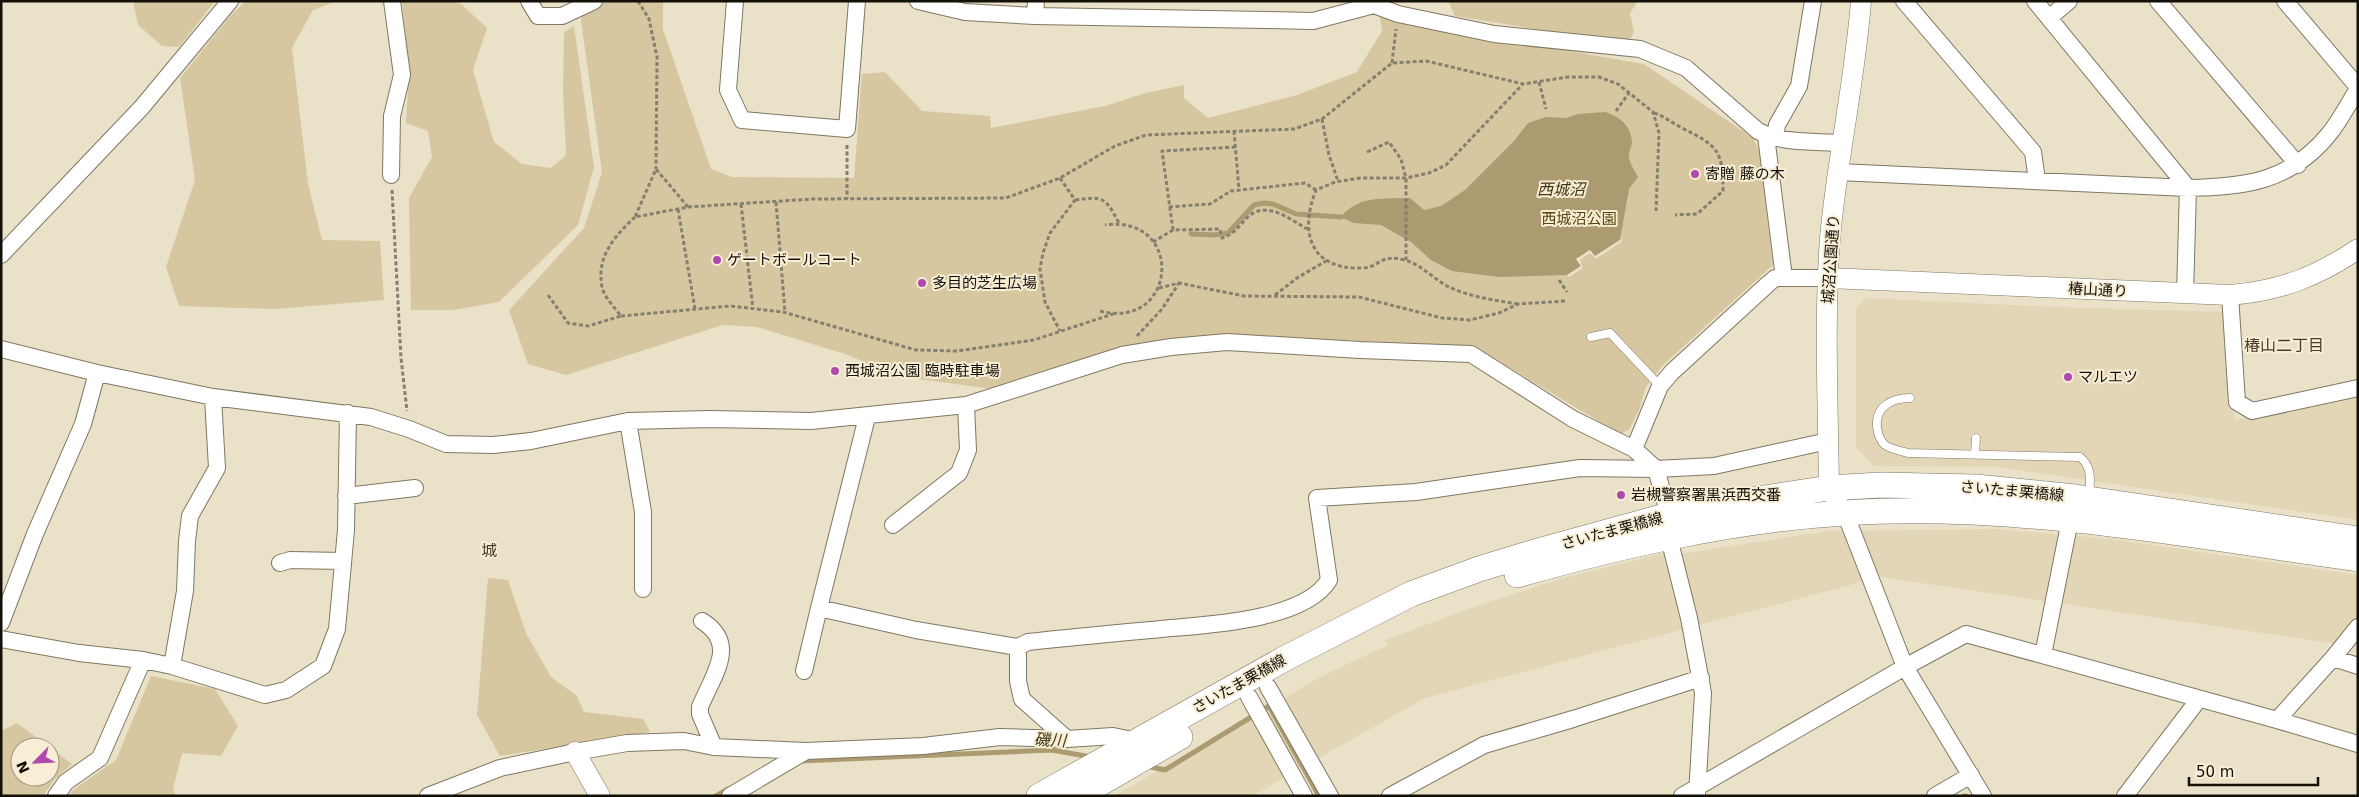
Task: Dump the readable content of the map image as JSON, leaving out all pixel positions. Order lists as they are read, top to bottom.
{
  "streets": {
    "main road": ["さいたま栗橋線"],
    "street": ["城沼公園通り", "椿山通り"]
  },
  "crossings": [
    ["城沼公園通り", "椿山通り"],
    ["城沼公園通り", "さいたま栗橋線"]
  ],
  "districts": ["椿山二丁目", "城"],
  "water": ["西城沼", "磯川"],
  "parks": ["西城沼公園"],
  "places": [
    "寄贈 藤の木",
    "ゲートボールコート",
    "多目的芝生広場",
    "西城沼公園 臨時駐車場",
    "マルエツ",
    "岩槻警察署黒浜西交番"
  ],
  "scale_bar": "50 m",
  "north": "bottom left"
}
